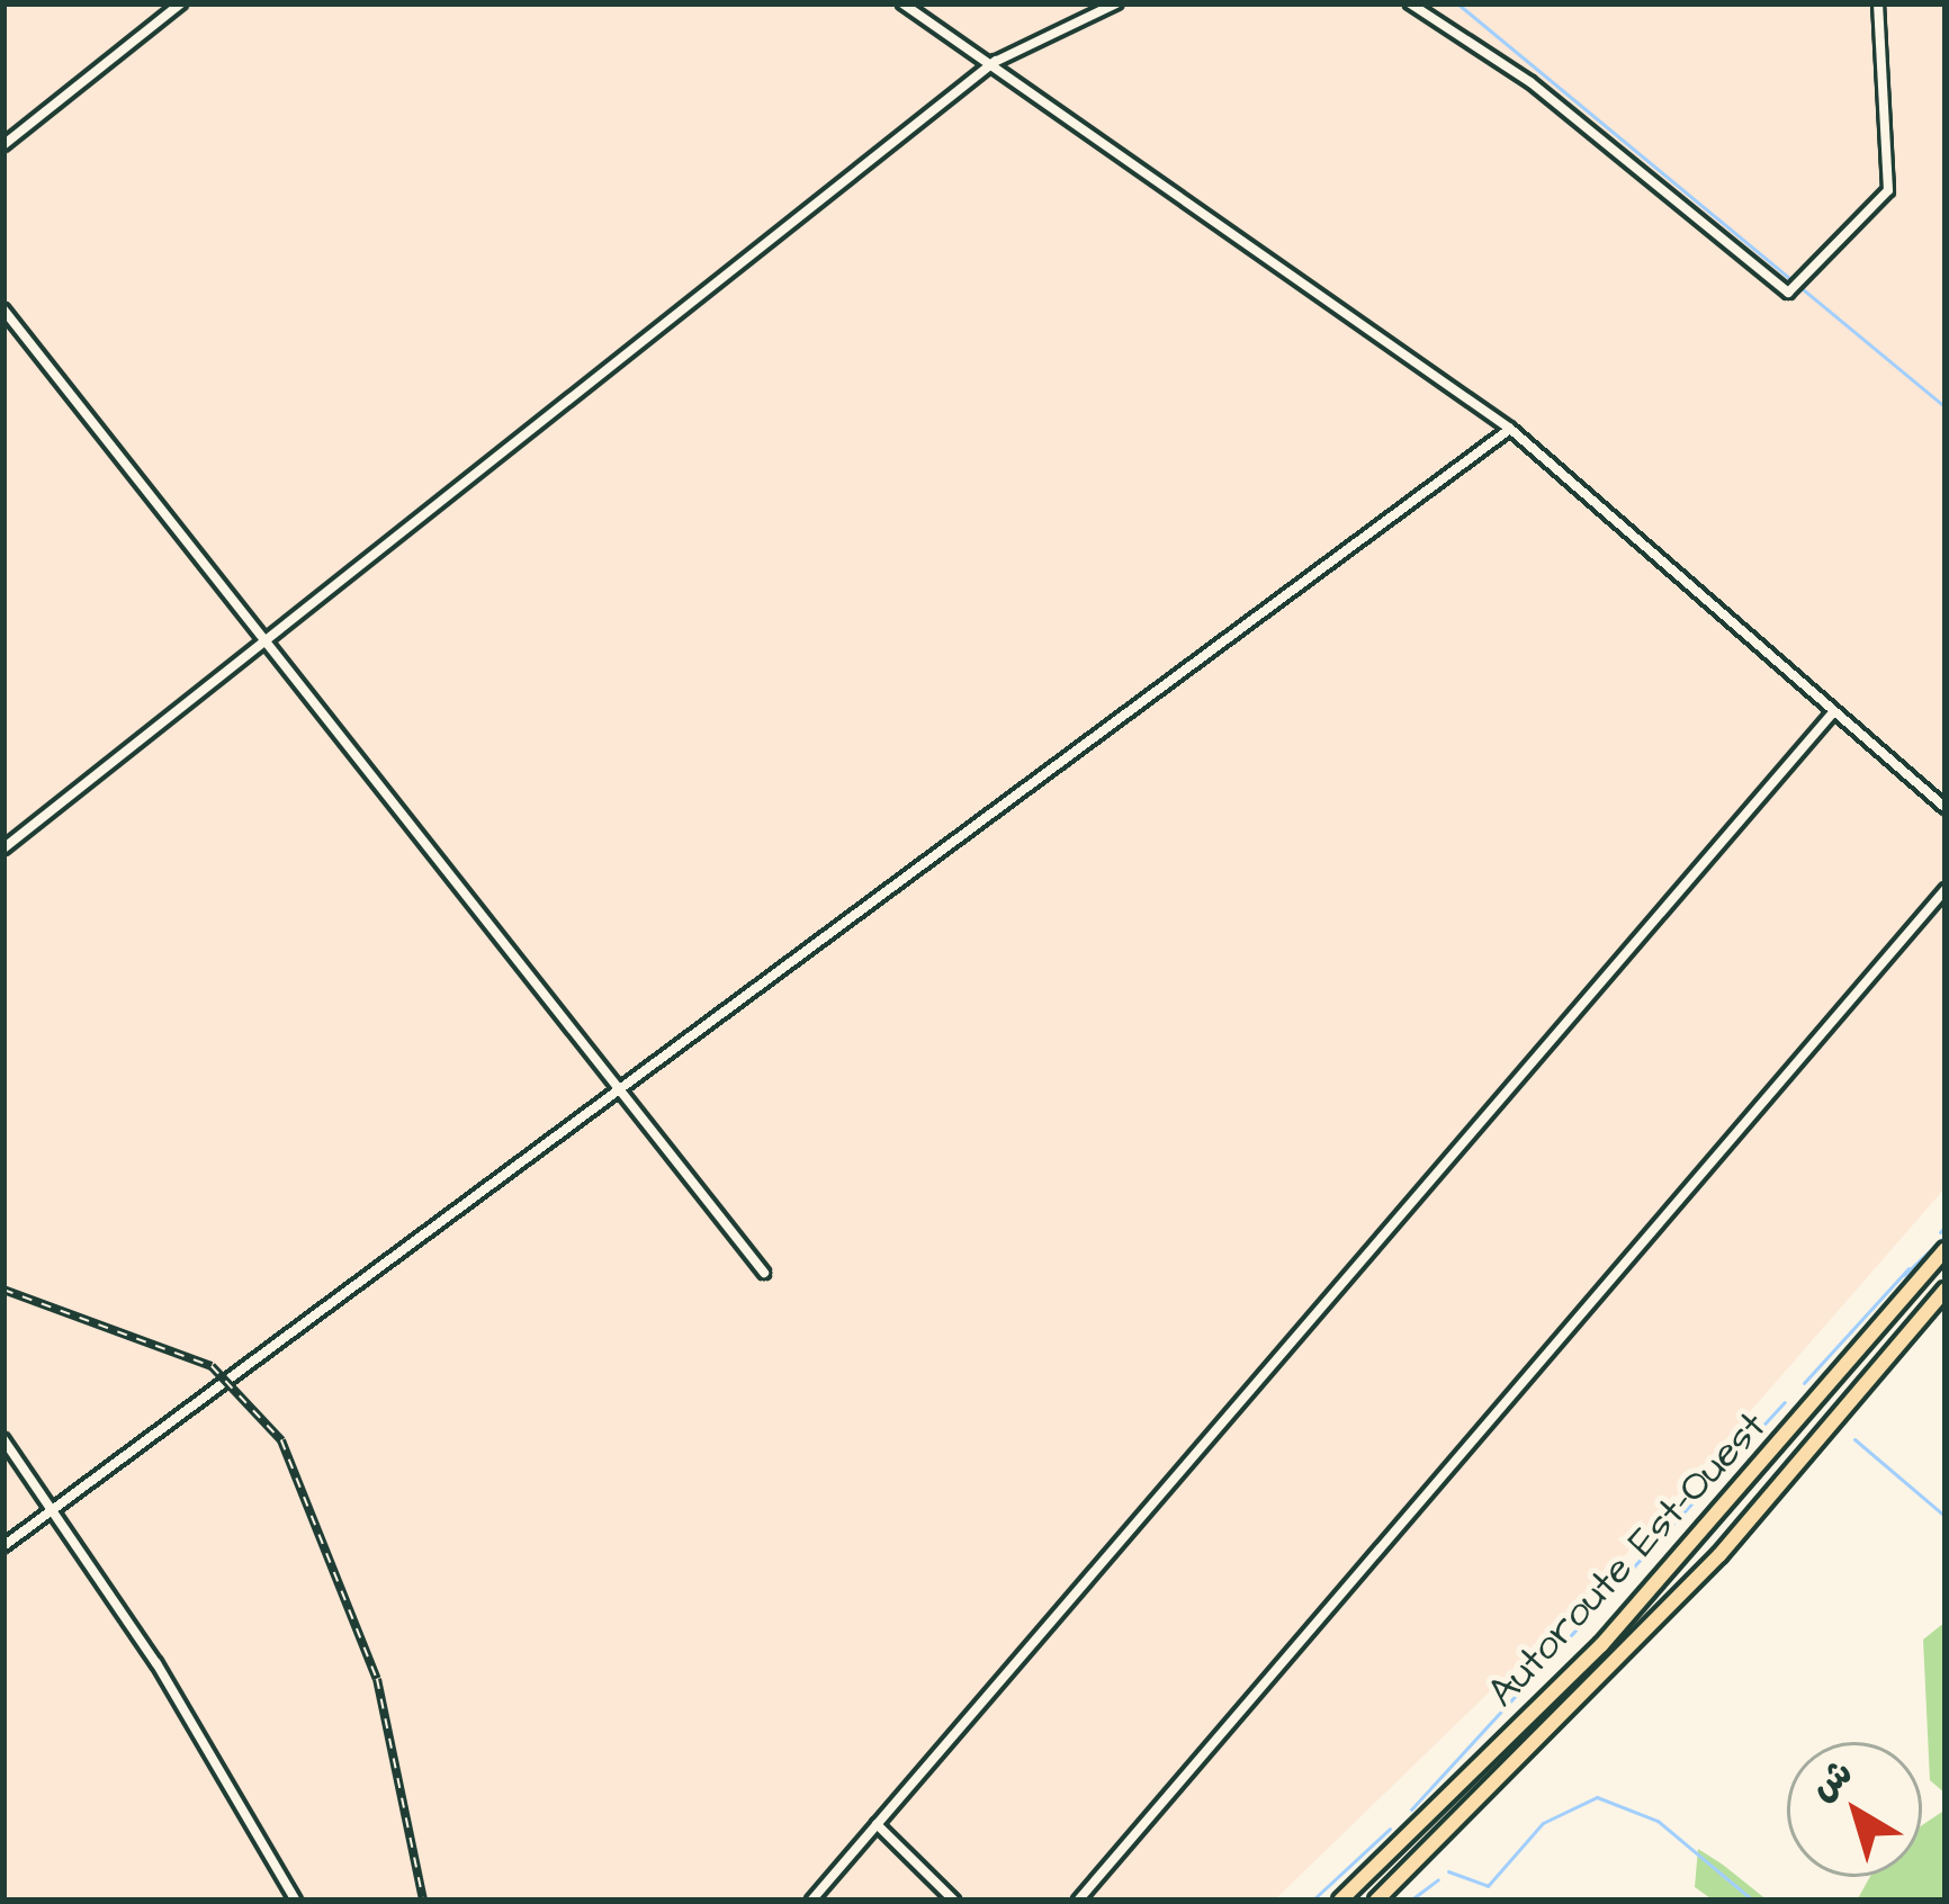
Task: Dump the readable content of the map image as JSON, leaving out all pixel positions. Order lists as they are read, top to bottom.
{
  "streets": {
    "highway": ["Autoroute Est-Ouest"]
  },
  "north": "top left"
}
